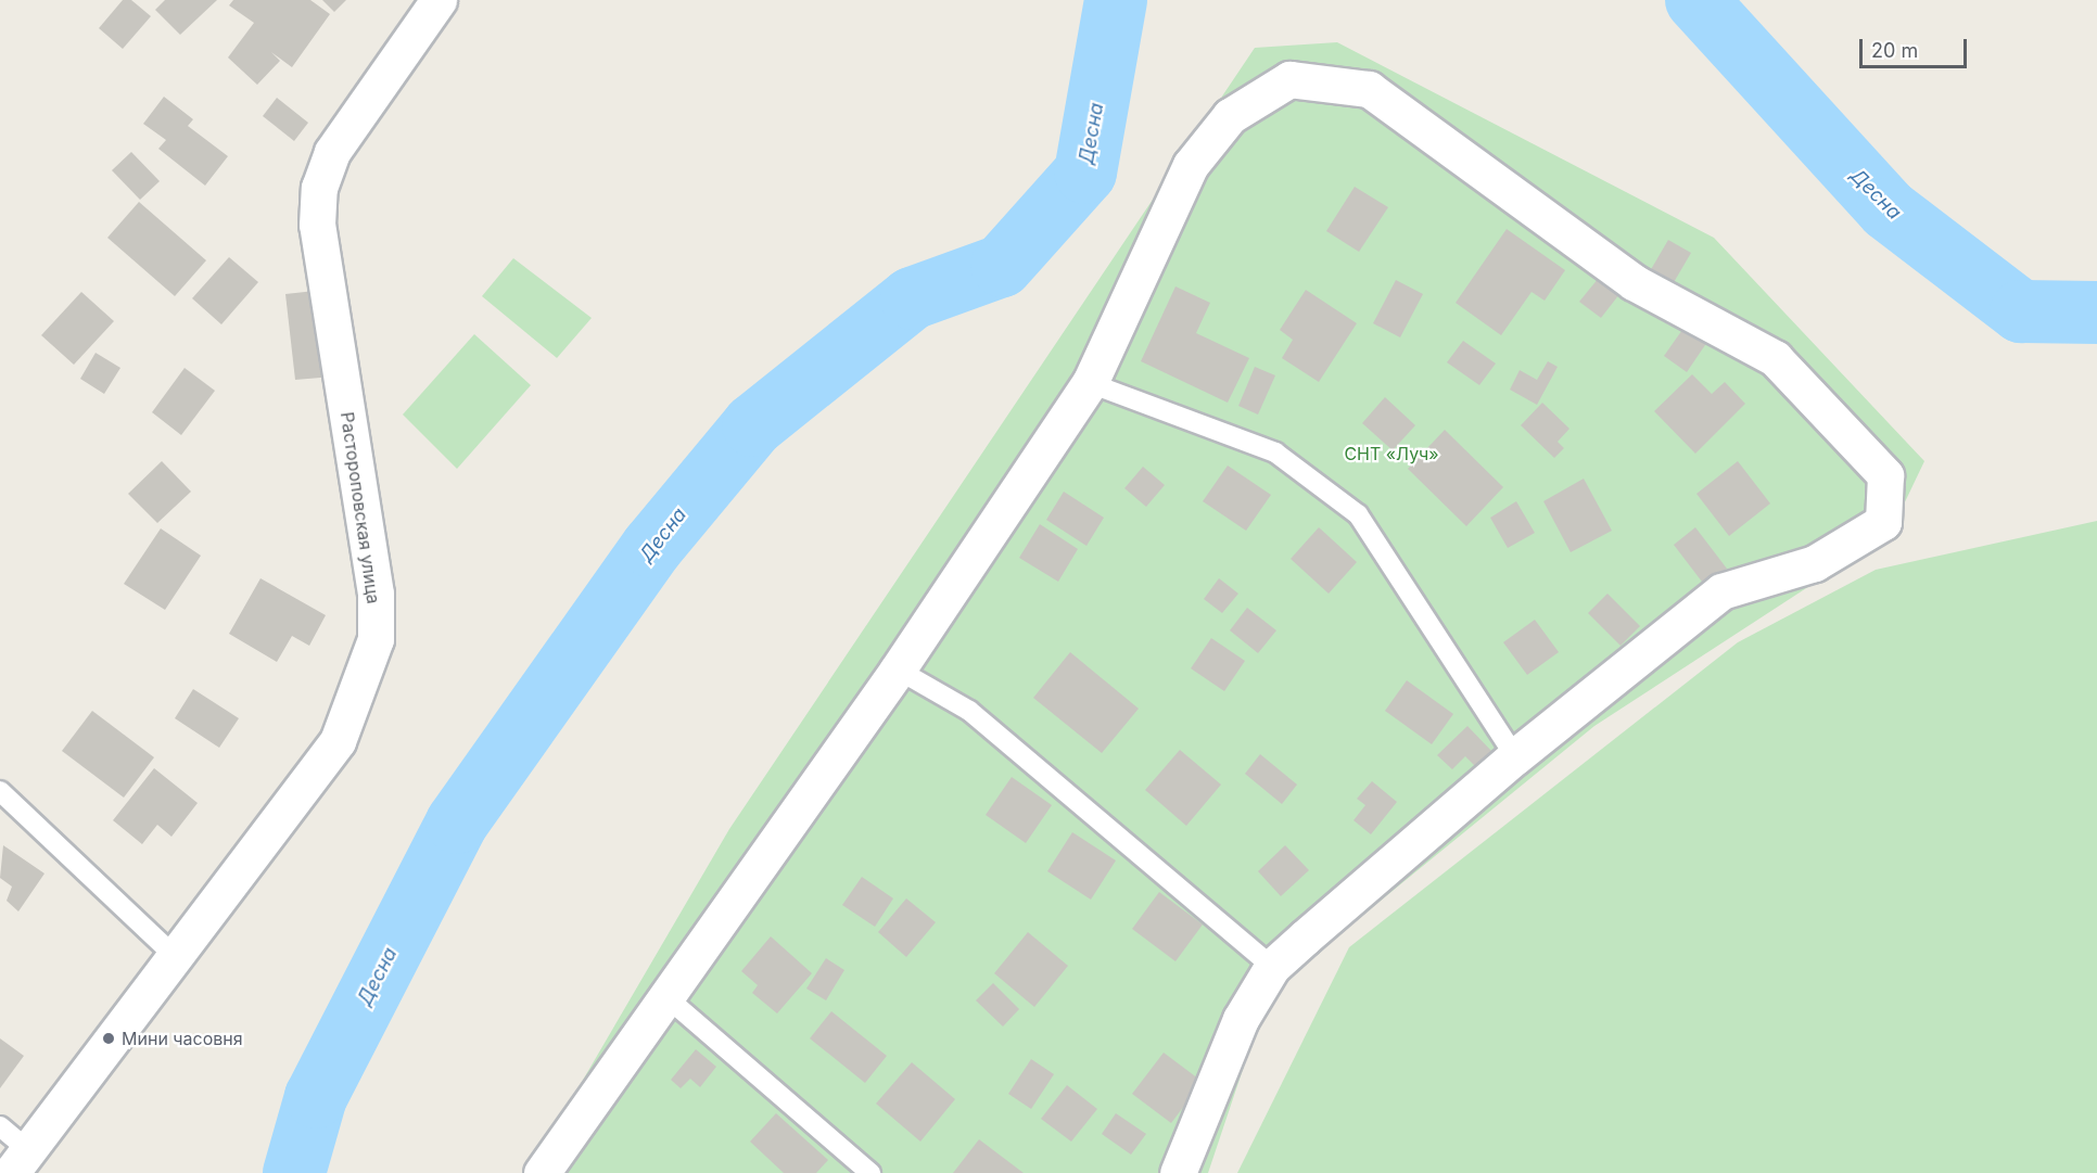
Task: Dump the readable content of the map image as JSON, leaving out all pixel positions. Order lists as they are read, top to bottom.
{
  "streets": {
    "street": ["Растороповская улица"]
  },
  "water": ["Десна"],
  "parks": ["СНТ «Луч»"],
  "places": ["Мини часовня"],
  "scale_bar": "20 m"
}
